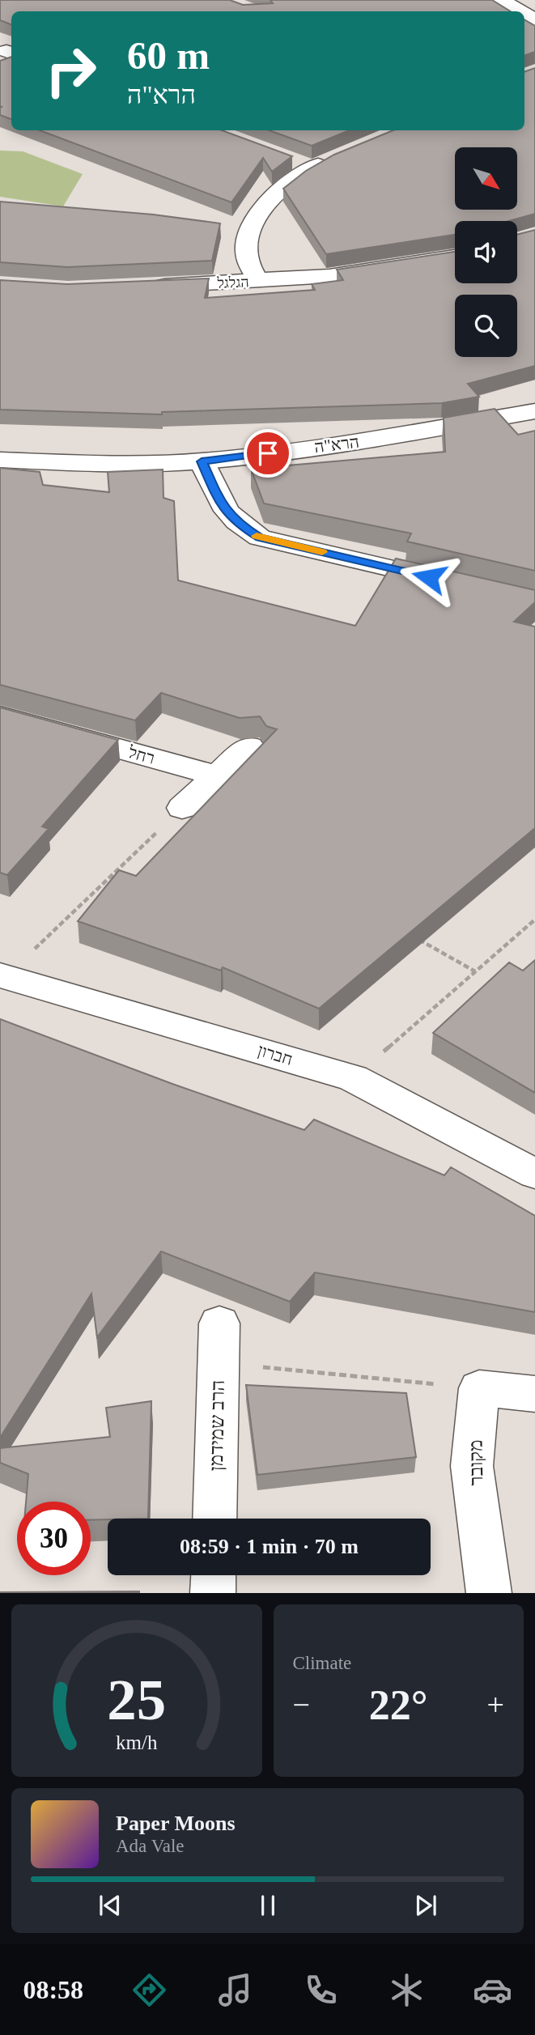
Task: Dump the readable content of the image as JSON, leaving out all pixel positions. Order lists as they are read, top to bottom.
{
  "streets": {
    "street": [
      "הגלגל",
      "הרא\"ה",
      "רחל",
      "חברון",
      "הרב שמידמן",
      "מקובר"
    ]
  },
  "north": "bottom right",
  "page": {
    "turn": ["60 m", "הרא\"ה"],
    "limit": "30",
    "trip": "08:59 · 1 min · 70 m",
    "tile": "Climate",
    "heat": ["−", "22°", "+"],
    "song": ["Paper Moons", "Ada Vale"],
    "tabs": "08:58",
    "gauge": ["25", "km/h"]
  }
}
